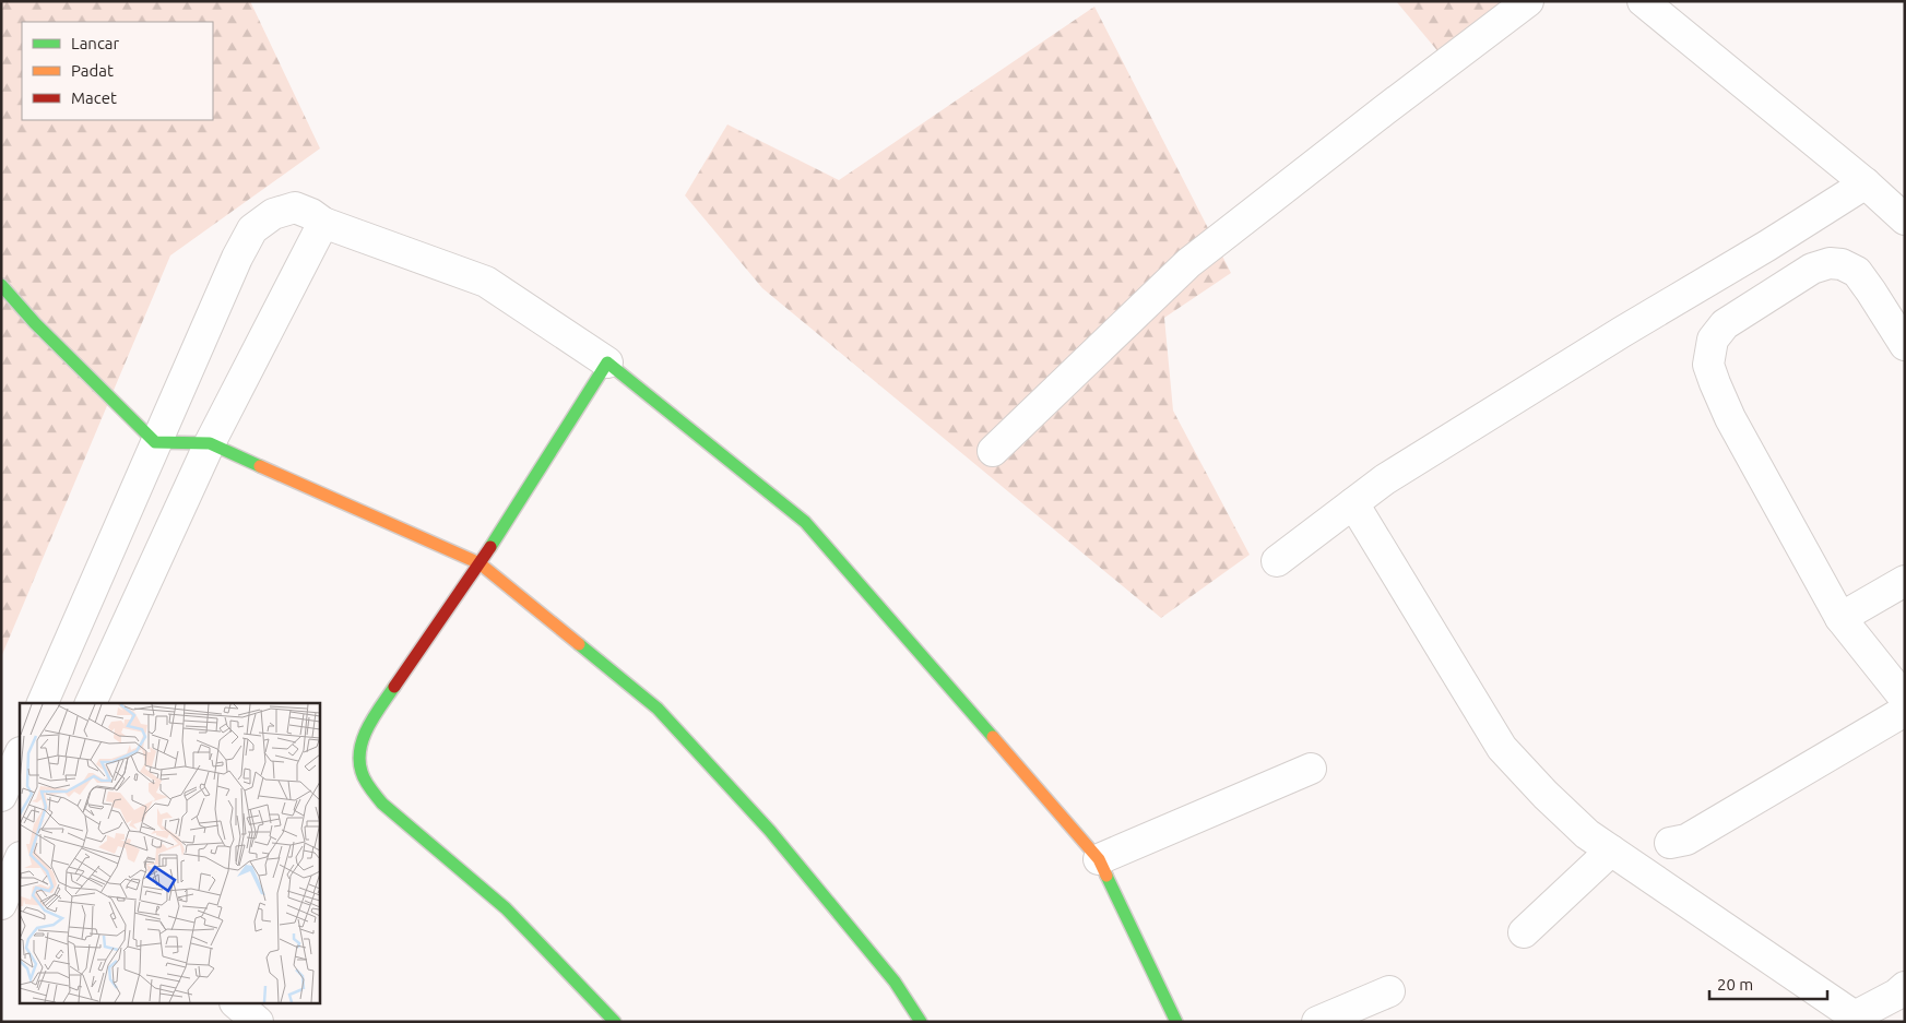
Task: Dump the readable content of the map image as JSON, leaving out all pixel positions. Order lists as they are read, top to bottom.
{
  "legend": ["Lancar", "Padat", "Macet"],
  "scale_bar": "20 m"
}
